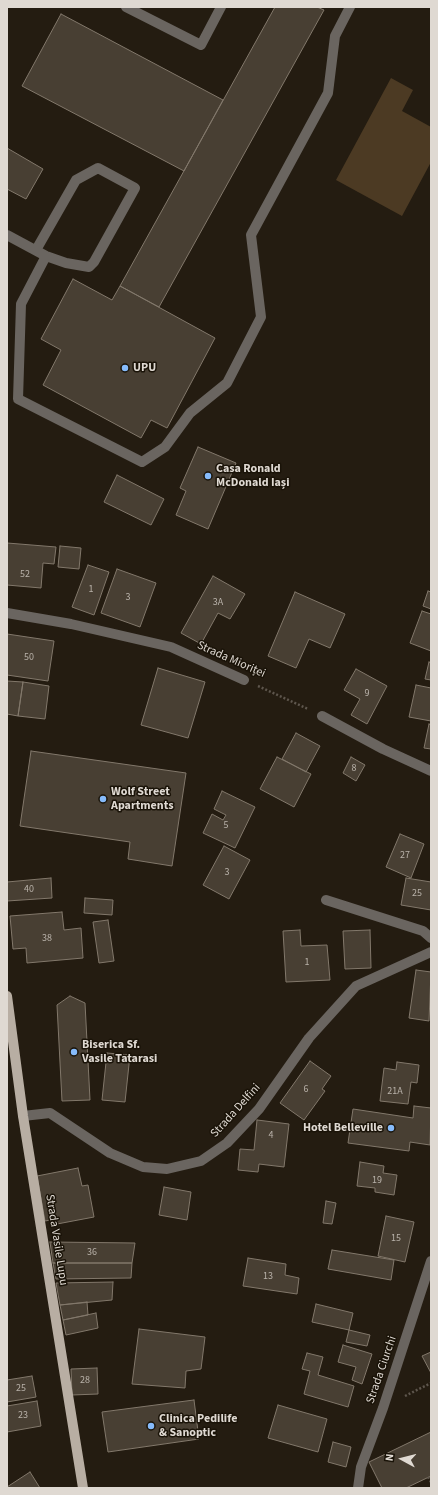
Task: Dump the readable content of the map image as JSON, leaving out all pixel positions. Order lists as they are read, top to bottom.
{
  "streets": {
    "main road": ["Strada Vasile Lupu"],
    "street": ["Strada Mioriței", "Strada Delfini", "Strada Ciurchi"]
  },
  "crossings": [
    ["Strada Delfini", "Strada Vasile Lupu"]
  ],
  "places": [
    "UPU",
    "Casa Ronald McDonald Iași",
    "Wolf Street Apartments",
    "Biserica Sf. Vasile Tatarasi",
    "Hotel Belleville",
    "Clinica Pedilife & Sanoptic"
  ],
  "house_numbers": [
    "52",
    "1",
    "3",
    "3A",
    "50",
    "9",
    "8",
    "5",
    "27",
    "3",
    "40",
    "25",
    "38",
    "1",
    "6",
    "21A",
    "4",
    "19",
    "15",
    "36",
    "13",
    "28",
    "25",
    "23"
  ],
  "north": "left"
}
